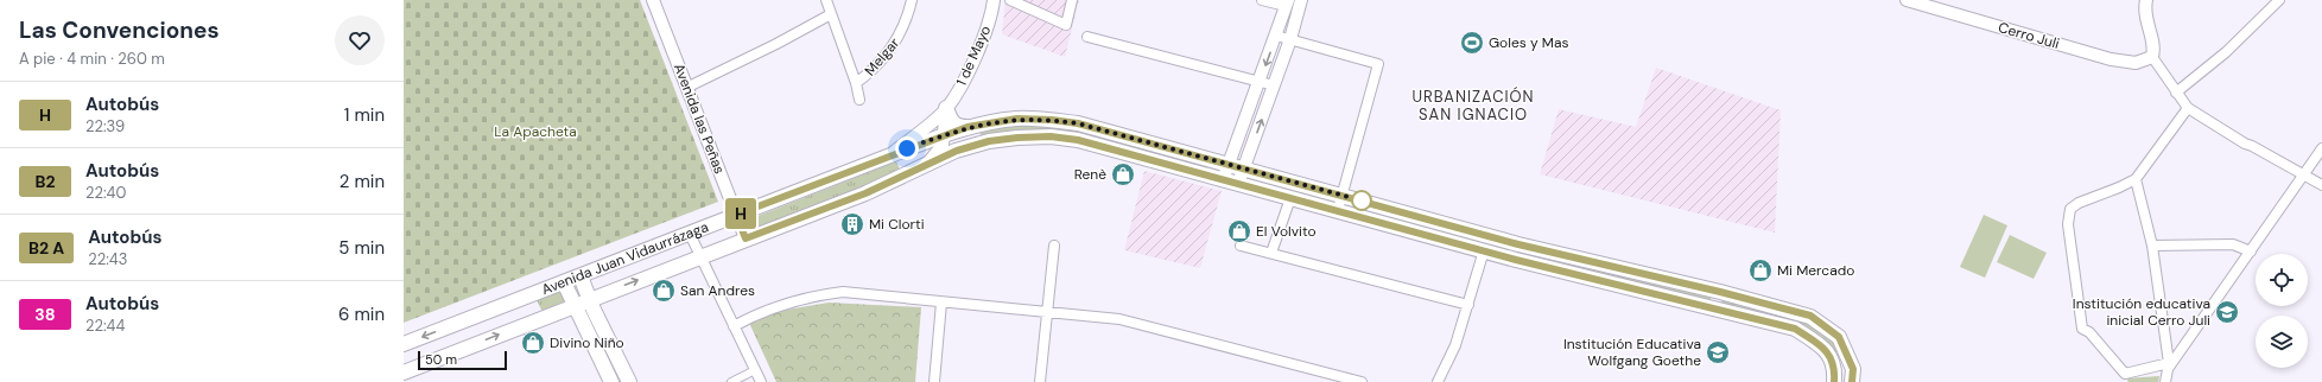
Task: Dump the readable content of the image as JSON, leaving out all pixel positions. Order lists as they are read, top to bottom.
{
  "streets": {
    "main road": ["Avenida Juan Vidaurrázaga"],
    "street": [
      "Cerro Juli",
      "1 de Mayo",
      "Melgar",
      "Avenida las Peñas"
    ]
  },
  "crossings": [
    ["1 de Mayo", "Avenida Juan Vidaurrázaga"],
    ["Avenida las Peñas", "Avenida Juan Vidaurrázaga"]
  ],
  "districts": ["URBANIZACIÓN SAN IGNACIO"],
  "parks": ["La Apacheta"],
  "places": {
    "sports": ["Goles y Mas"],
    "shop": [
      "Renè",
      "El Volvito",
      "Mi Mercado",
      "San Andres",
      "Divino Niño"
    ],
    "building": ["Mi Clorti"],
    "school or university": ["Institución educativa inicial Cerro Juli", "Institución Educativa Wolfgang Goethe"]
  },
  "lines": ["bus line H"],
  "scale_bar": "50 m",
  "page": {
    "heading": ["Las Convenciones", "A pie · 4 min · 260 m"],
    "on_map": "H",
    "list": [
      {
        "mark": "H",
        "name": "Autobús",
        "note": "22:39",
        "value": "1 min"
      },
      {
        "mark": "B2",
        "name": "Autobús",
        "note": "22:40",
        "value": "2 min"
      },
      {
        "mark": "B2 A",
        "name": "Autobús",
        "note": "22:43",
        "value": "5 min"
      },
      {
        "mark": "38",
        "name": "Autobús",
        "note": "22:44",
        "value": "6 min"
      }
    ],
    "scale": "50 m"
  }
}
